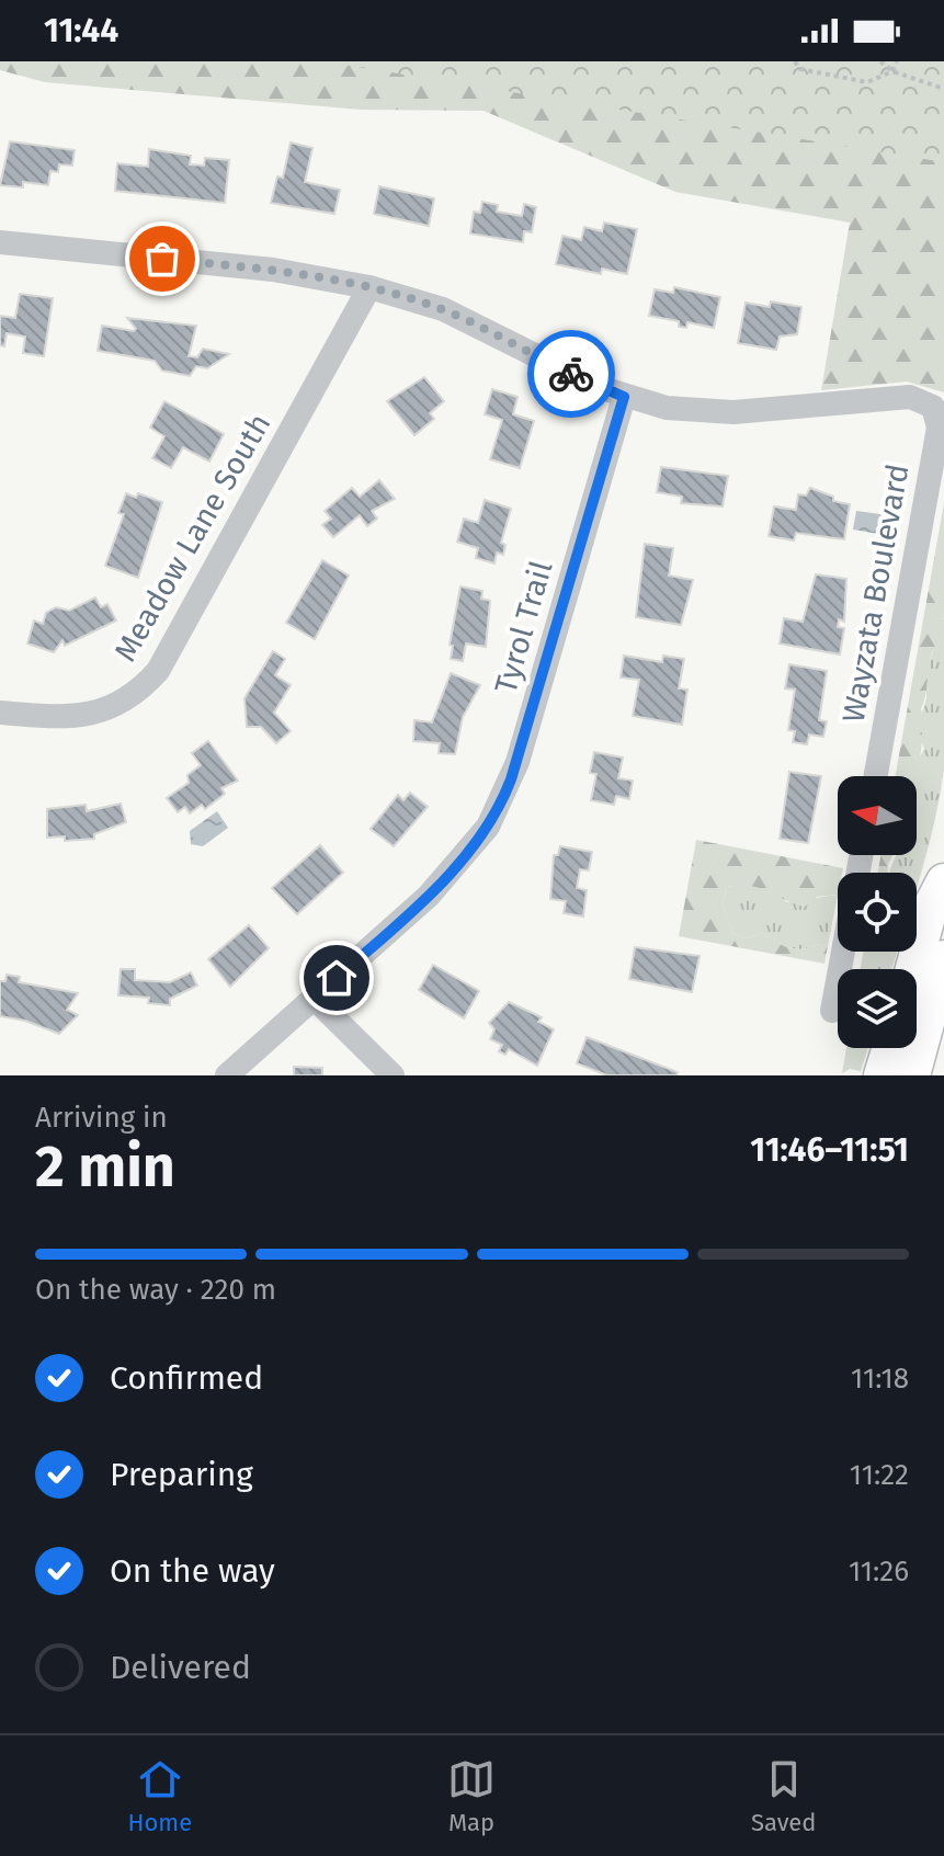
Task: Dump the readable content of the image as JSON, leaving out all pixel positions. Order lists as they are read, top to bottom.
{
  "streets": {
    "street": ["Meadow Lane South", "Wayzata Boulevard", "Tyrol Trail"]
  },
  "crossings": [
    ["Wayzata Boulevard", "Tyrol Trail"]
  ],
  "north": "left",
  "page": {
    "status": "11:44",
    "heading": ["2 min", "Arriving in", "11:46–11:51"],
    "bar": "On the way · 220 m",
    "list": [
      ["Confirmed", "11:18"],
      ["Preparing", "11:22"],
      ["On the way", "11:26"],
      "Delivered"
    ],
    "tabs": ["Home", "Map", "Saved"]
  }
}
